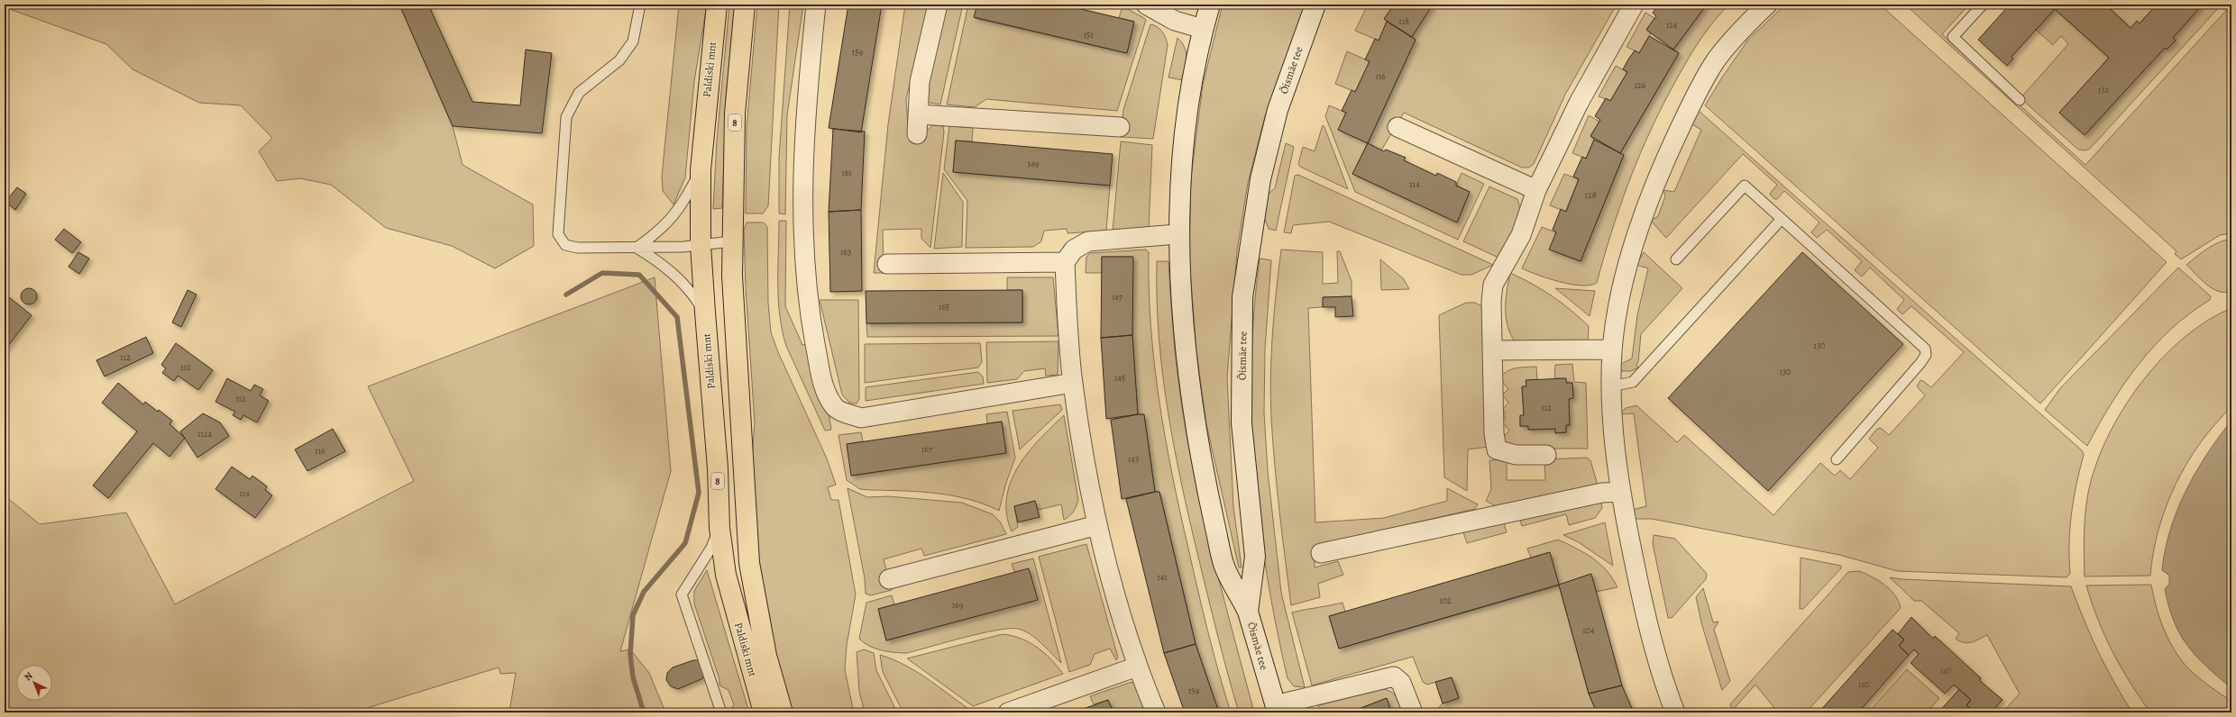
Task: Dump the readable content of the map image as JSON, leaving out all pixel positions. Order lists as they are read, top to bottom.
{
  "streets": {
    "main road": ["Paldiski mnt", "Õismäe tee", "8"]
  },
  "house_numbers": [
    "118",
    "124",
    "151",
    "159",
    "116",
    "126",
    "132",
    "149",
    "161",
    "114",
    "128",
    "163",
    "147",
    "165",
    "130",
    "112",
    "112",
    "130",
    "145",
    "112",
    "112",
    "112a",
    "167",
    "116",
    "143",
    "114",
    "141",
    "102",
    "169",
    "104",
    "110",
    "110",
    "139"
  ],
  "north": "top left"
}
